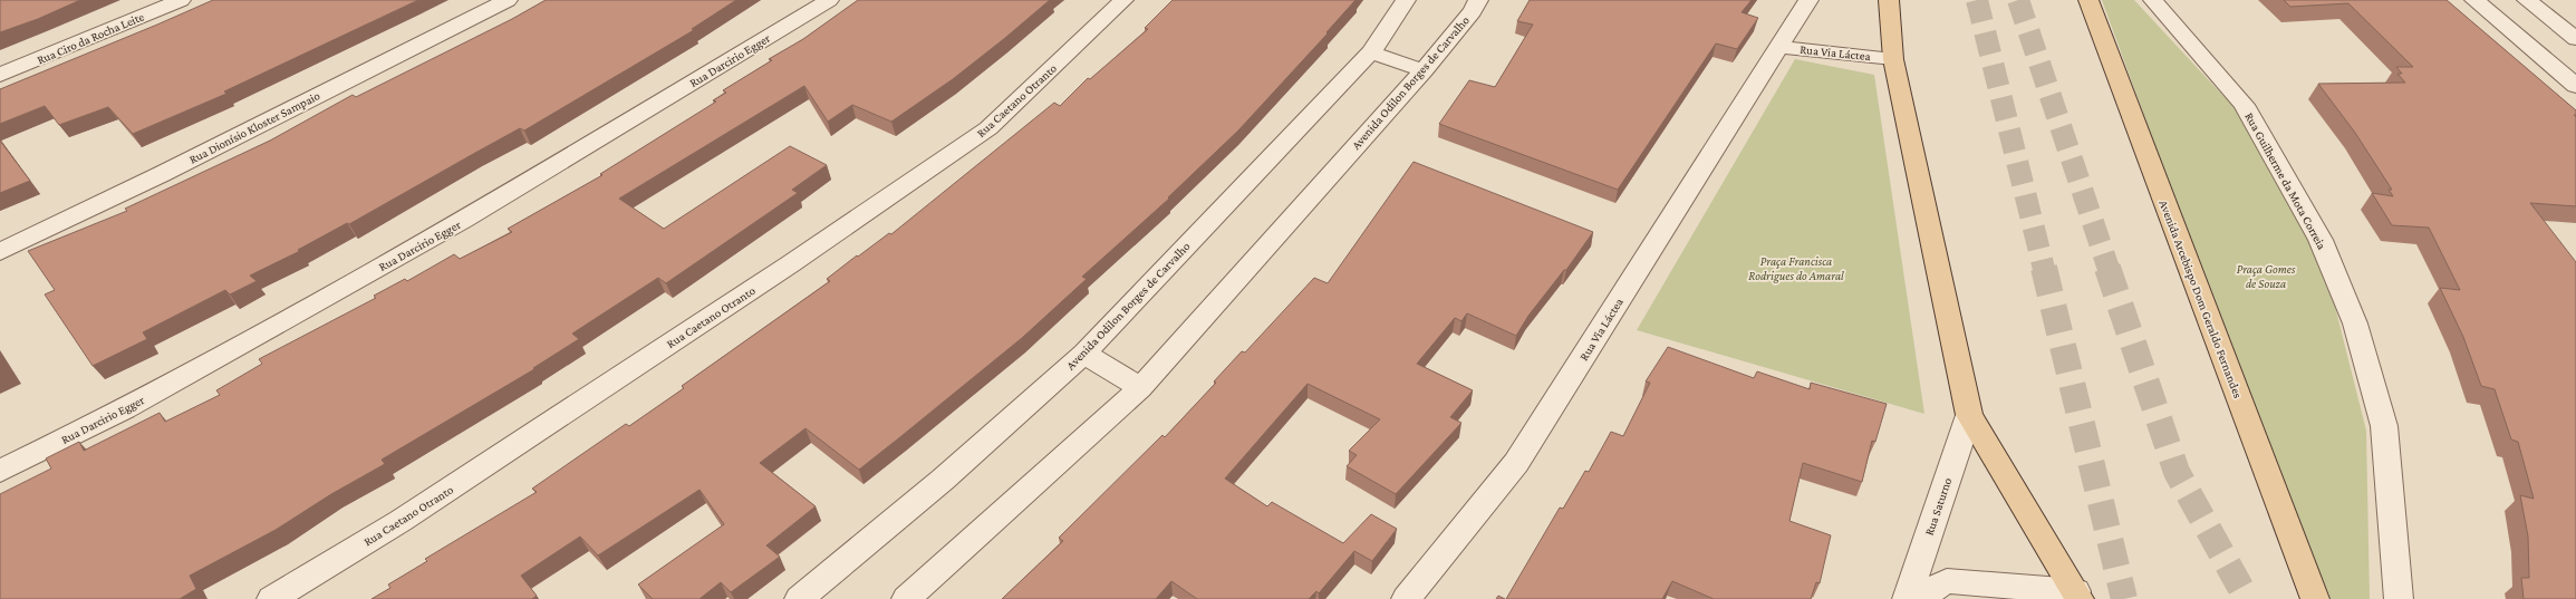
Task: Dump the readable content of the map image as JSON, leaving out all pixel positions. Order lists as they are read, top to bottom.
{
  "streets": {
    "main road": ["Avenida Arcebispo Dom Geraldo Fernandes"],
    "street": [
      "Rua Ciro da Rocha Leite",
      "Rua Via Láctea",
      "Rua Darcirio Egger",
      "Avenida Odilon Borges de Carvalho",
      "Rua Caetano Otranto",
      "Rua Dionísio Kloster Sampaio",
      "Rua Guilherme da Mota Correia",
      "Rua Saturno"
    ]
  },
  "parks": ["Praça Francisca Rodrigues do Amaral", "Praça Gomes de Souza"]
}
